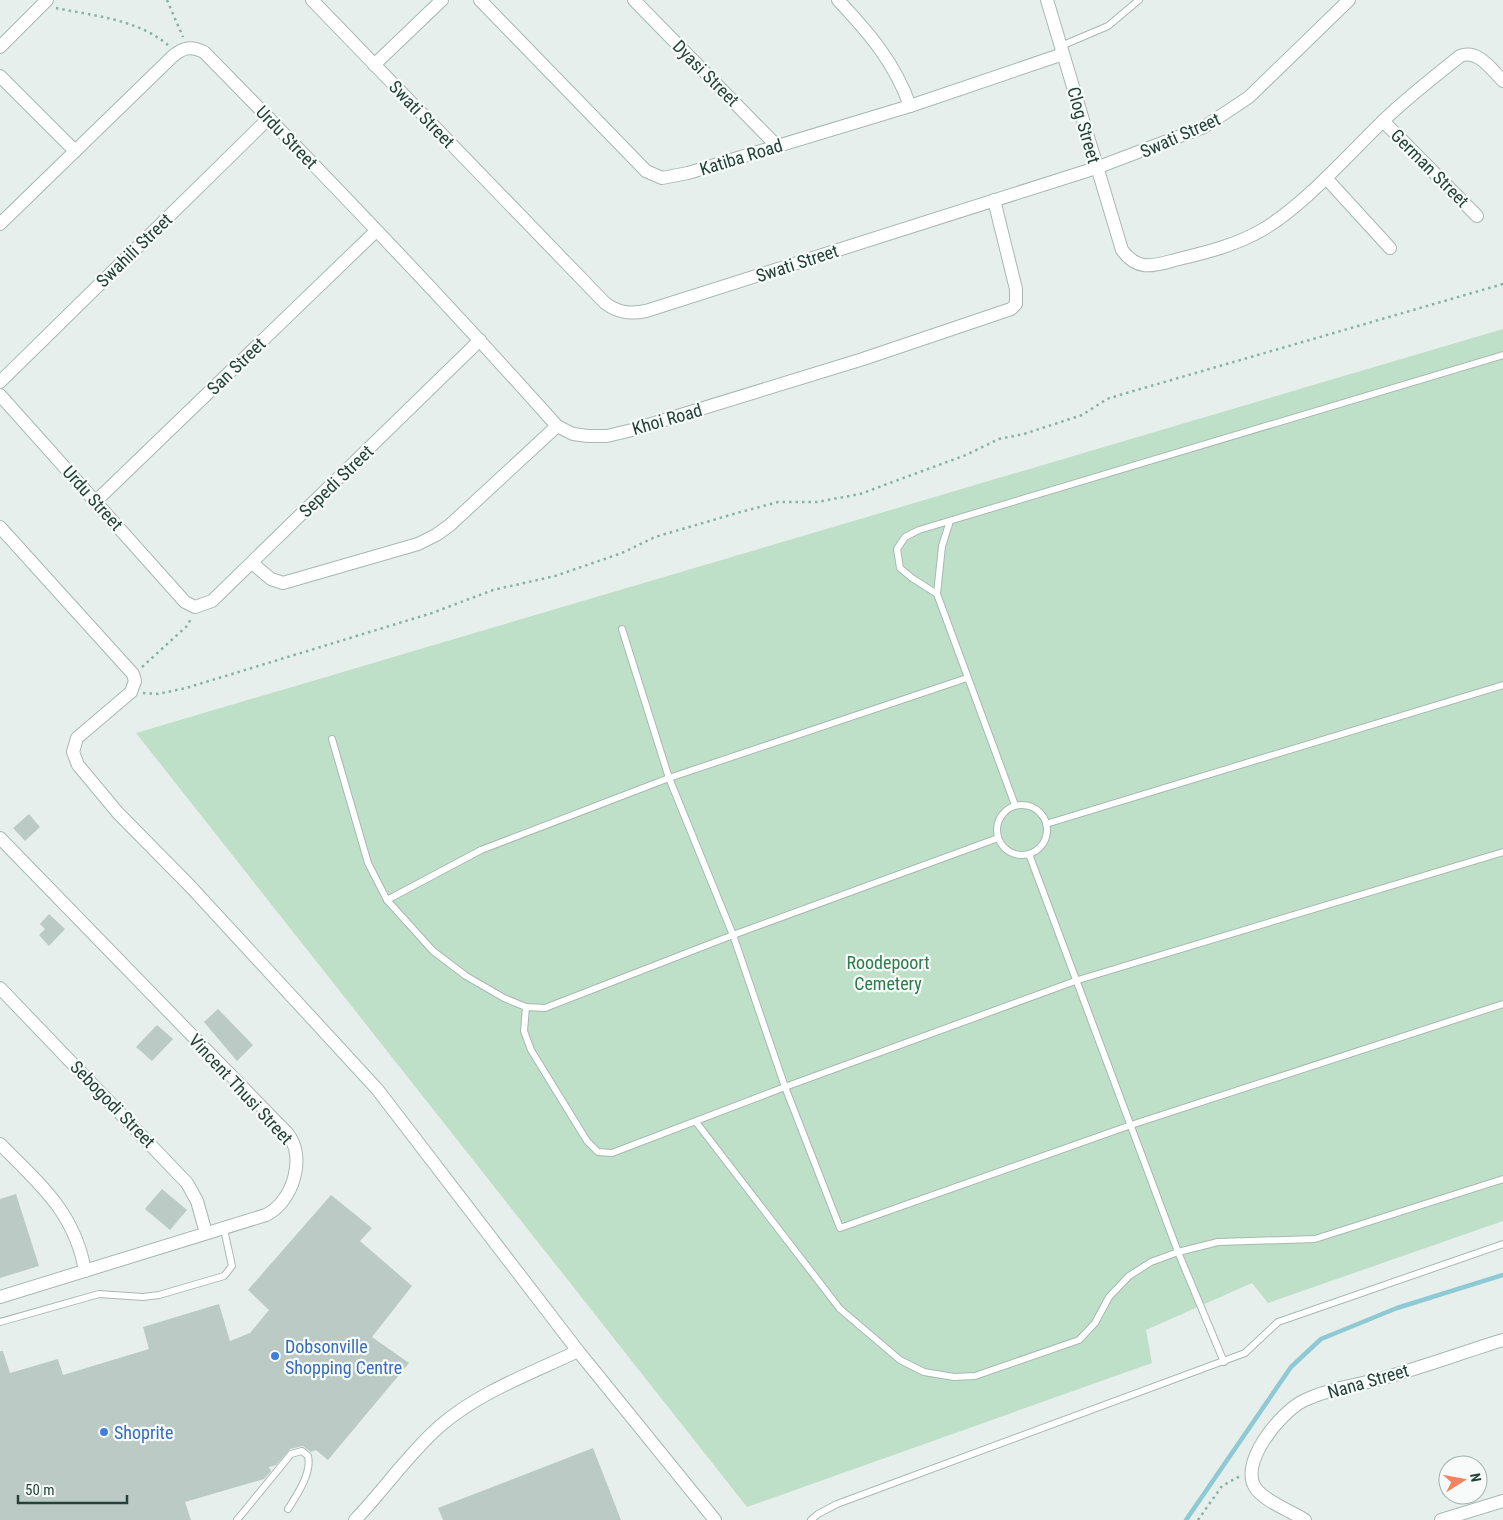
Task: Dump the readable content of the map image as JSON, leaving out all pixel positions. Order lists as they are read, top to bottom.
{
  "streets": {
    "street": [
      "Dyasi Street",
      "Swati Street",
      "Clog Street",
      "Urdu Street",
      "Katiba Road",
      "German Street",
      "Swahili Street",
      "San Street",
      "Khoi Road",
      "Sepedi Street",
      "Vincent Thusi Street",
      "Sebogodi Street",
      "Nana Street"
    ]
  },
  "crossings": [
    ["Dyasi Street", "Katiba Road"],
    ["Swati Street", "Clog Street"],
    ["Swati Street", "Khoi Road"],
    ["Clog Street", "Katiba Road"],
    ["Clog Street", "German Street"],
    ["Urdu Street", "Swahili Street"],
    ["Urdu Street", "San Street"],
    ["Urdu Street", "Khoi Road"],
    ["Urdu Street", "Sepedi Street"],
    ["Vincent Thusi Street", "Sebogodi Street"]
  ],
  "parks": ["Roodepoort Cemetery"],
  "places": ["Dobsonville Shopping Centre", "Shoprite"],
  "scale_bar": "50 m",
  "north": "right"
}
